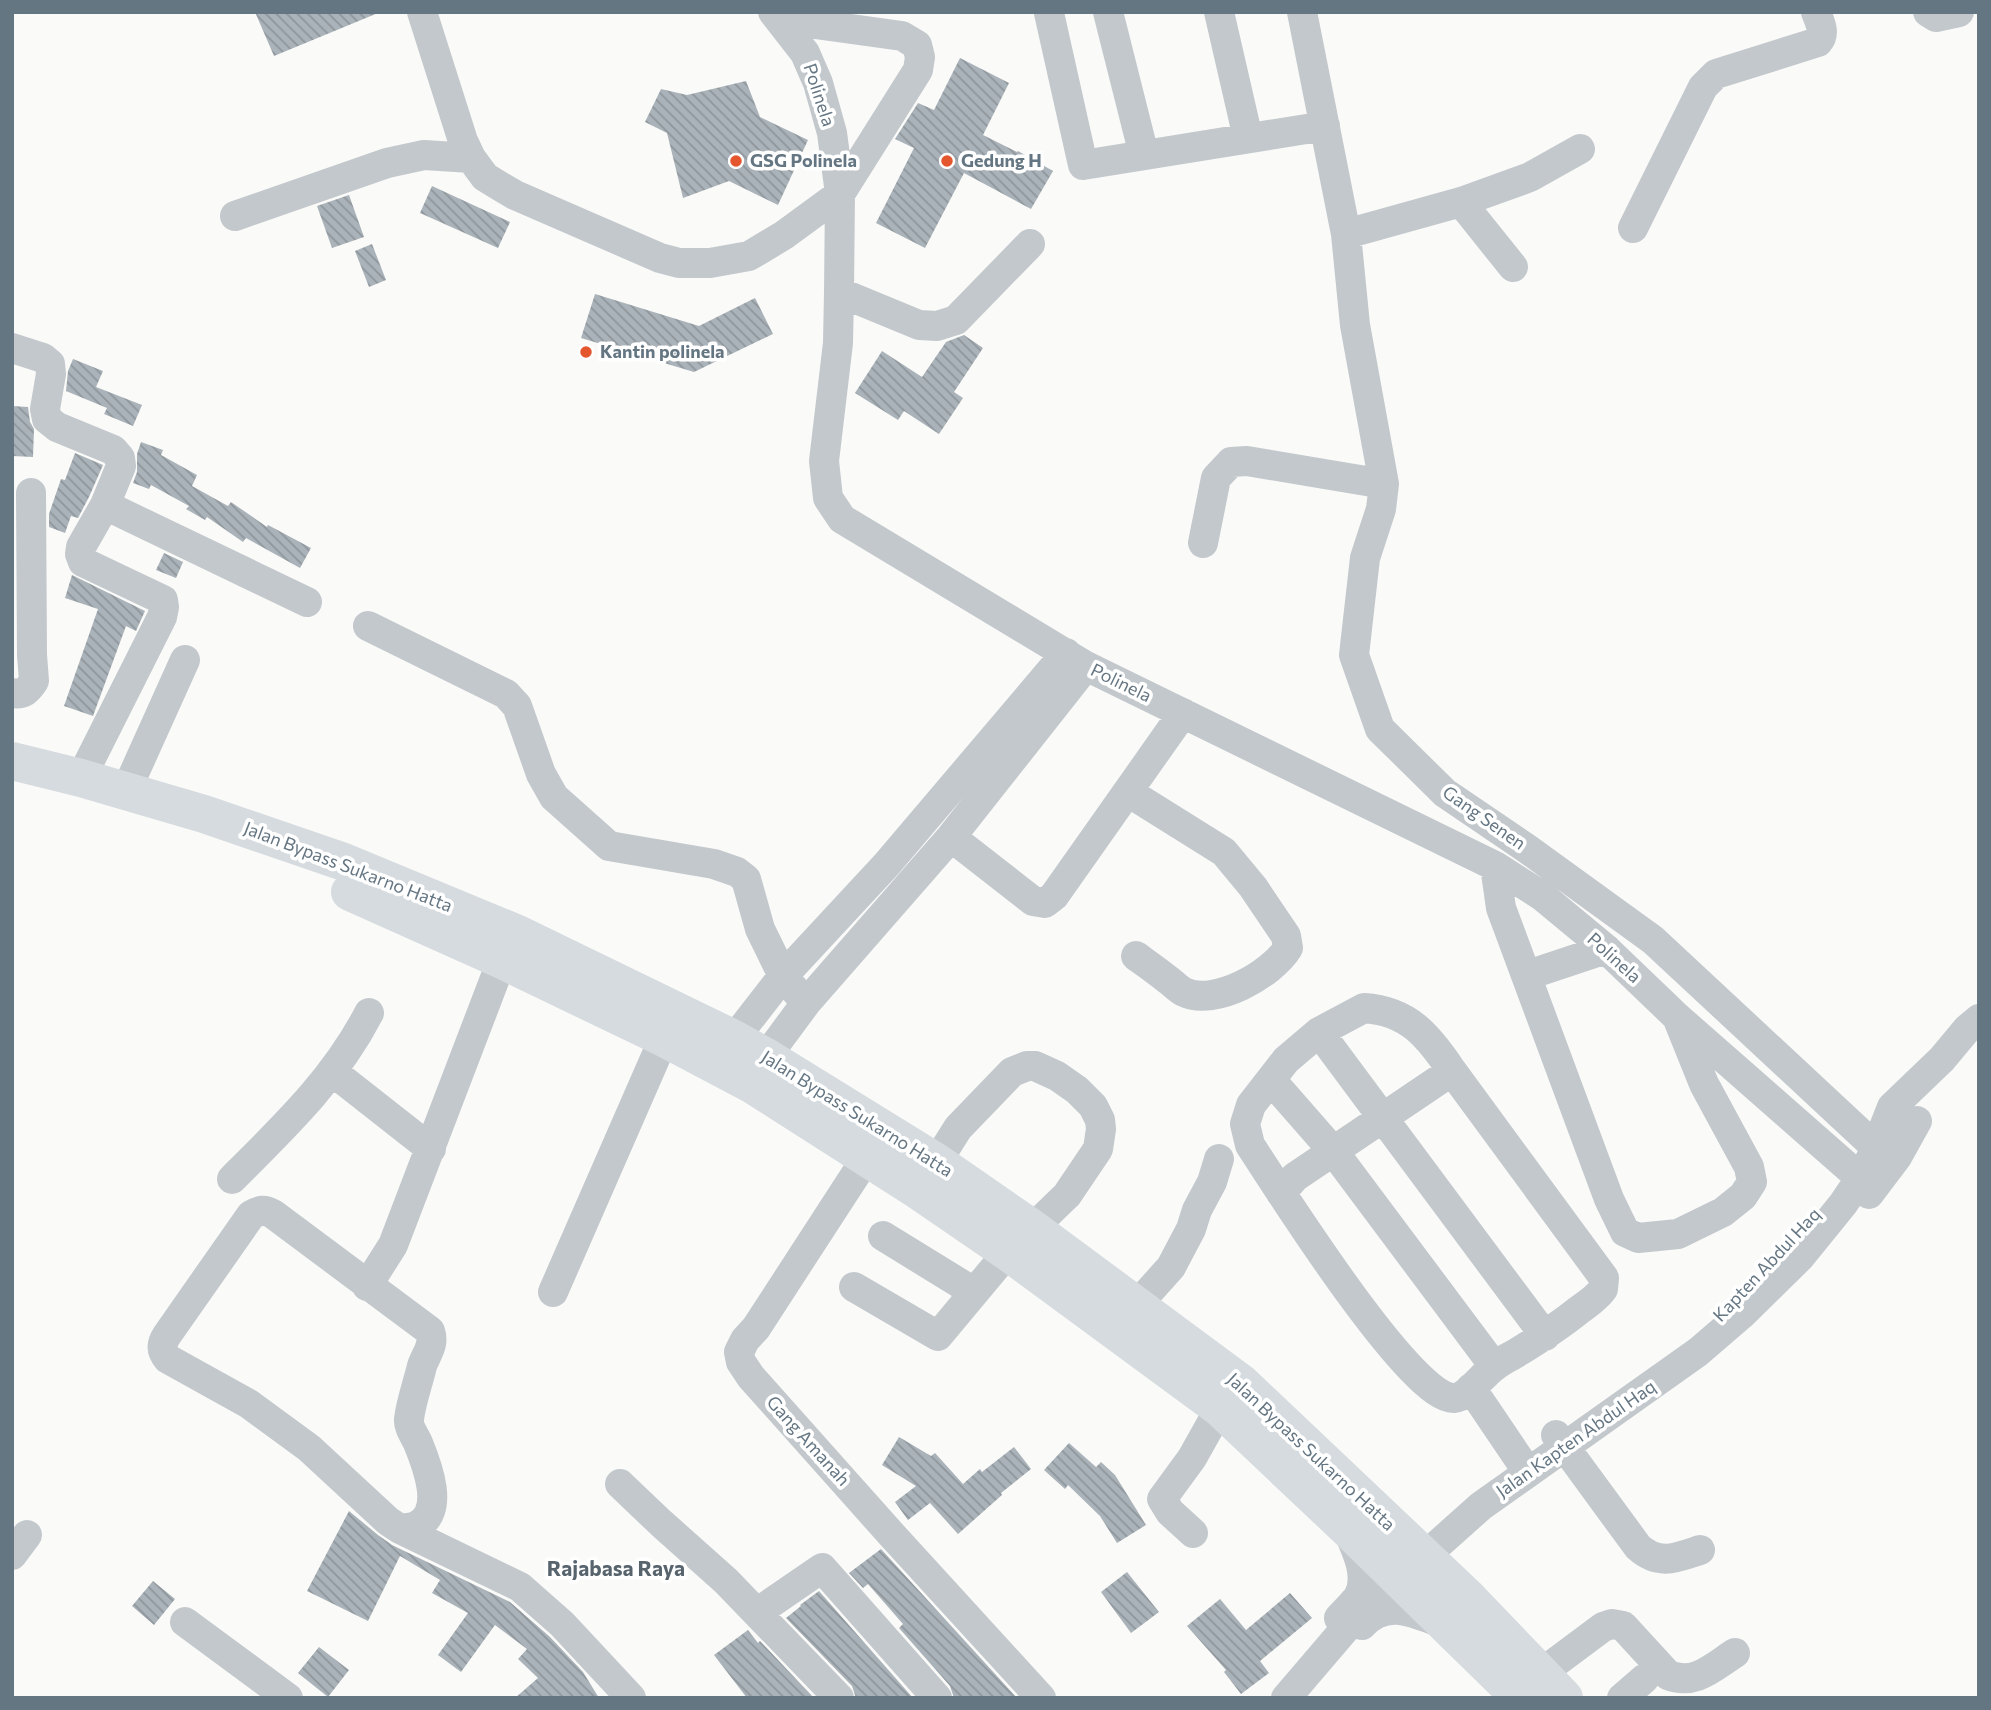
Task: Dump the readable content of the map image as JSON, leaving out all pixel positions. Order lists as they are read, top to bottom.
{
  "streets": {
    "highway": ["Jalan Bypass Sukarno Hatta"],
    "street": [
      "Polinela",
      "Gang Senen",
      "Kapten Abdul Haq",
      "Jalan Kapten Abdul Haq",
      "Gang Amanah"
    ]
  },
  "crossings": [
    ["Polinela", "Kapten Abdul Haq"],
    ["Polinela", "Jalan Kapten Abdul Haq"],
    ["Gang Senen", "Kapten Abdul Haq"],
    ["Jalan Bypass Sukarno Hatta", "Kapten Abdul Haq"],
    ["Jalan Bypass Sukarno Hatta", "Gang Amanah"],
    ["Kapten Abdul Haq", "Jalan Kapten Abdul Haq"]
  ],
  "districts": ["Rajabasa Raya"],
  "places": ["GSG Polinela", "Gedung H", "Kantin polinela"]
}
